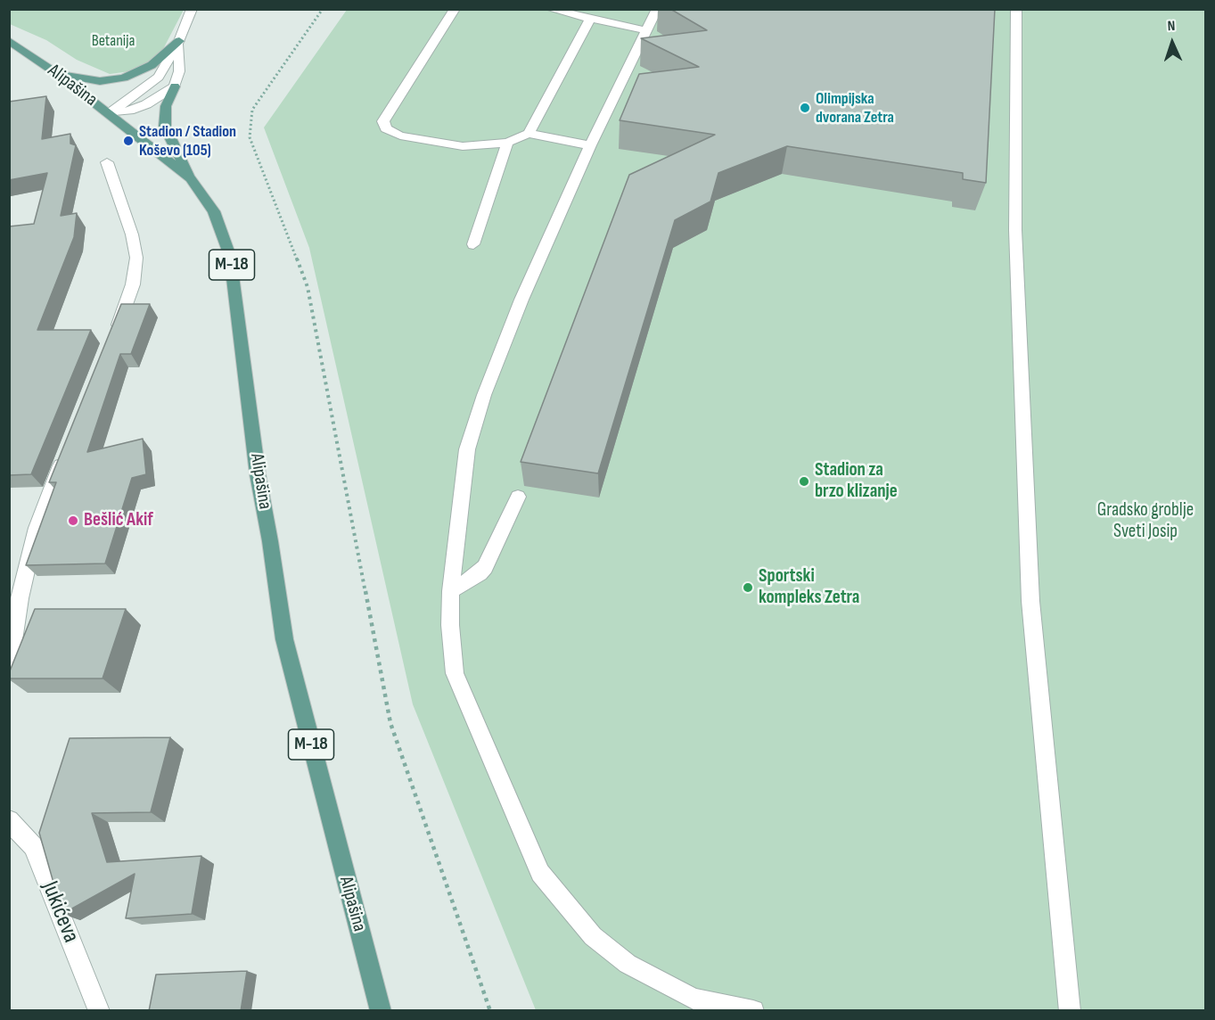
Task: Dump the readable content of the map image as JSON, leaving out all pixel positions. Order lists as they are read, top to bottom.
{
  "streets": {
    "main road": ["Alipašina", "M-18"],
    "street": ["Jukićeva"]
  },
  "parks": ["Betanija", "Gradsko groblje Sveti Josip"],
  "places": [
    "Olimpijska dvorana Zetra",
    "Stadion / Stadion Koševo (105)",
    "Stadion za brzo klizanje",
    "Bešlić Akif",
    "Sportski kompleks Zetra"
  ],
  "north": "top"
}
